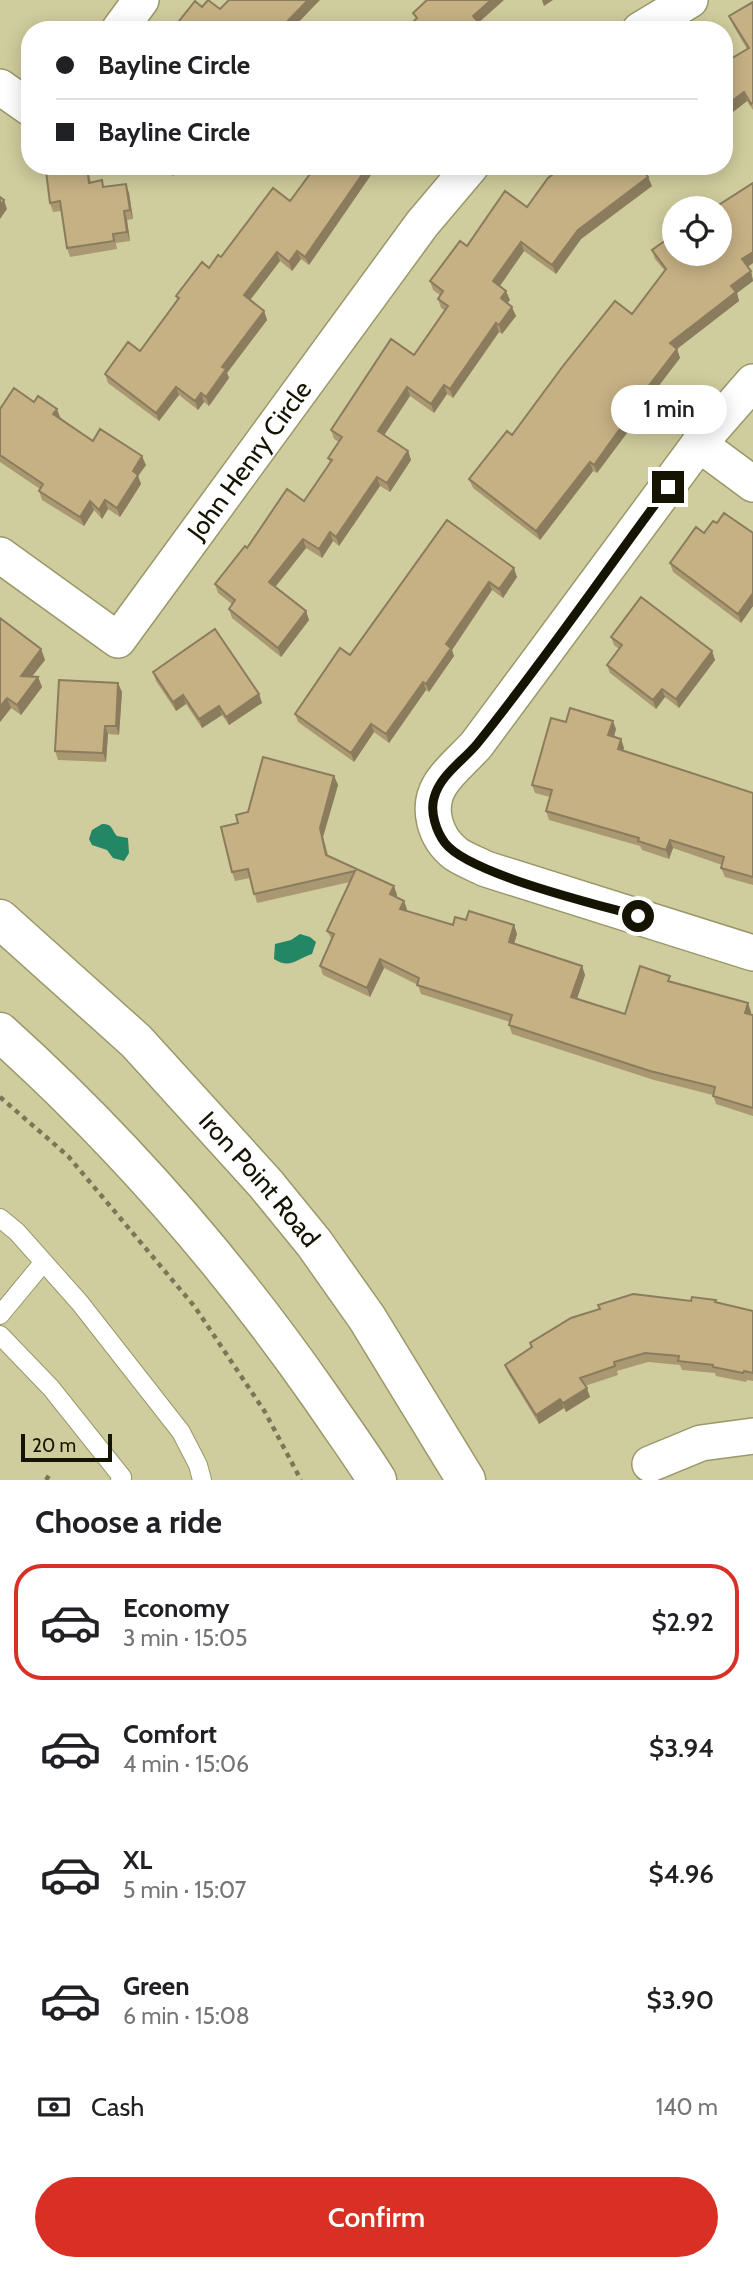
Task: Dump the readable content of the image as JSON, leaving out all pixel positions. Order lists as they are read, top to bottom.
{
  "streets": {
    "main road": ["Iron Point Road"],
    "street": ["John Henry Circle"]
  },
  "scale_bar": "20 m",
  "page": {
    "banner": ["Bayline Circle", "Bayline Circle"],
    "bubble": "1 min",
    "scale": "20 m",
    "heading": "Choose a ride",
    "list": [
      {
        "name": "Economy",
        "note": "3 min · 15:05",
        "value": "$2.92"
      },
      {
        "name": "Comfort",
        "note": "4 min · 15:06",
        "value": "$3.94"
      },
      {
        "name": "XL",
        "note": "5 min · 15:07",
        "value": "$4.96"
      },
      {
        "name": "Green",
        "note": "6 min · 15:08",
        "value": "$3.90"
      }
    ],
    "pay": ["Cash", "140 m"],
    "buttons": "Confirm"
  }
}
